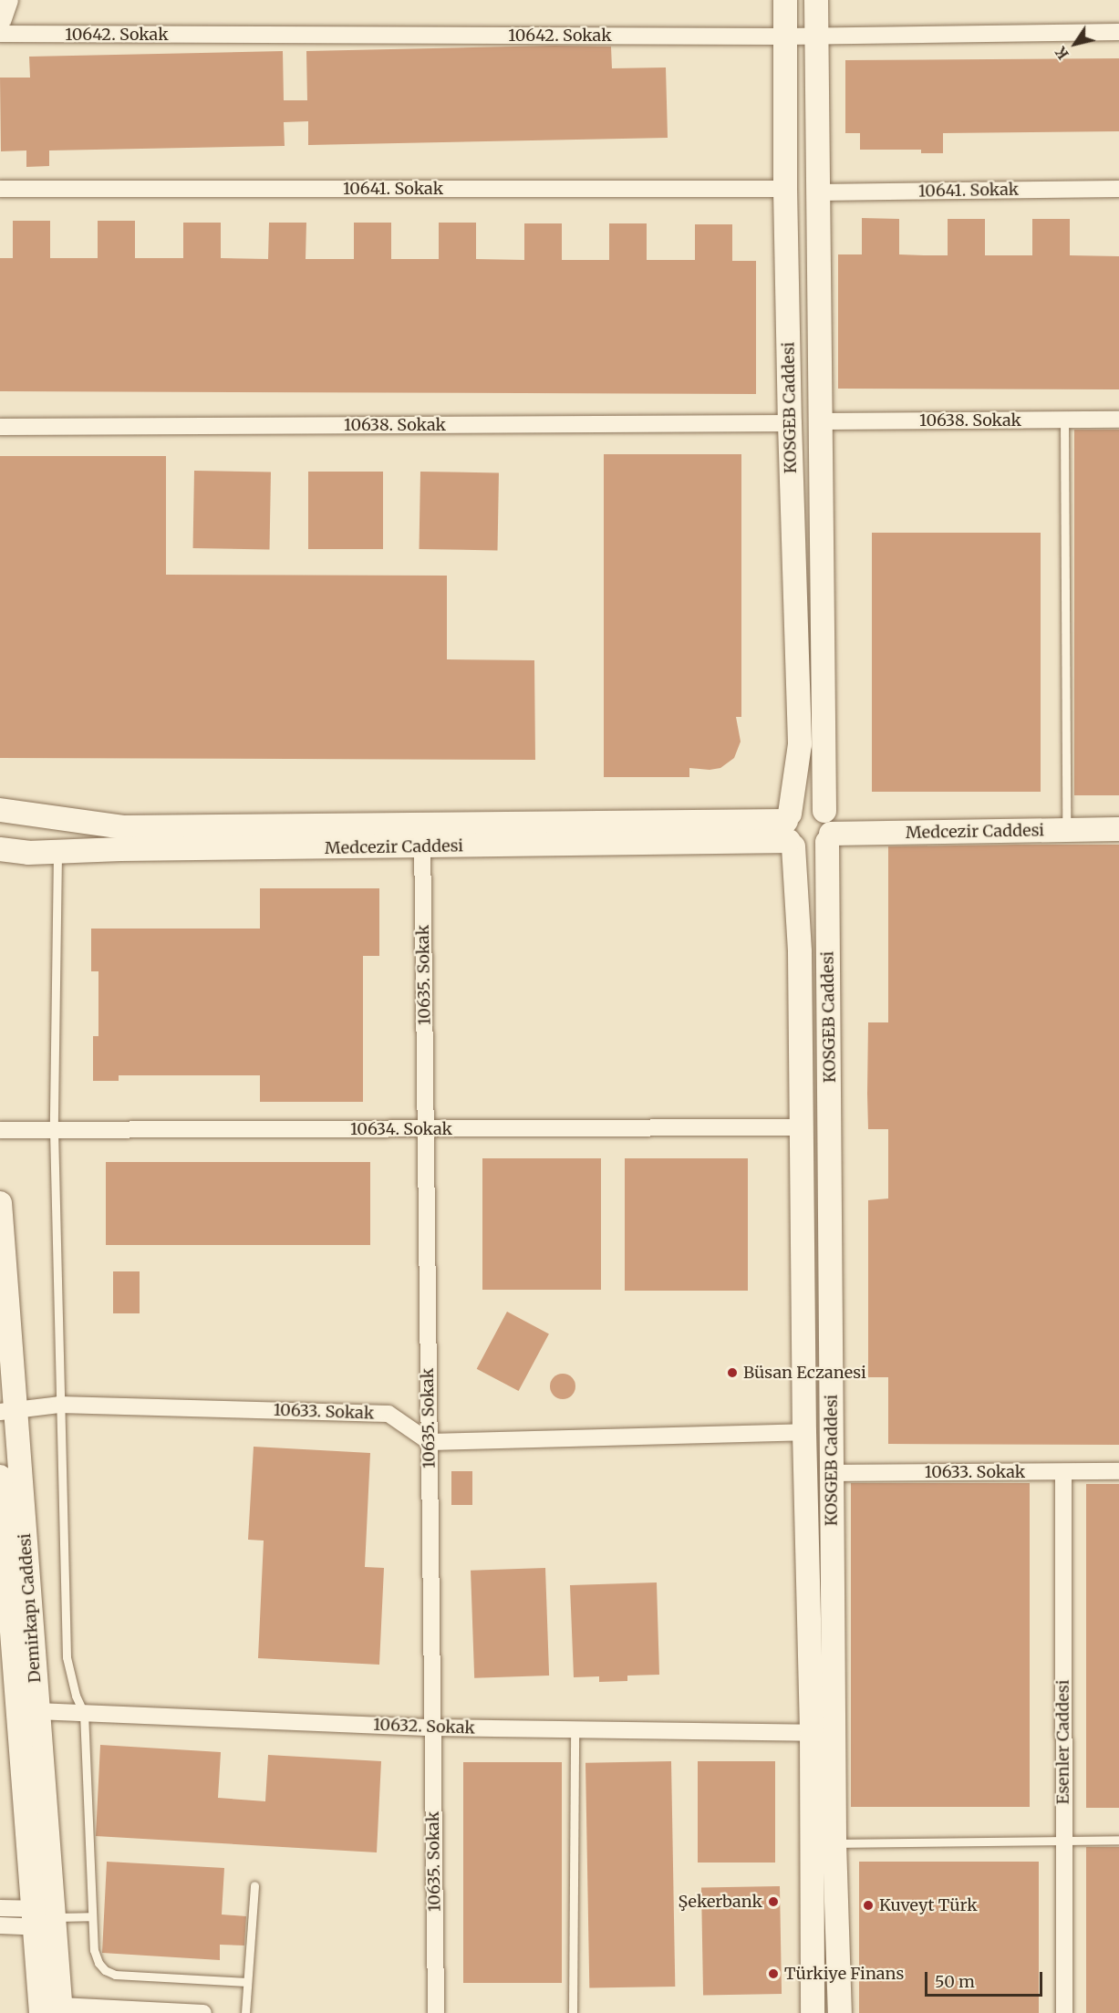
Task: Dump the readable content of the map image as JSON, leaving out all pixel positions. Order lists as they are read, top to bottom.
{
  "streets": {
    "main road": ["KOSGEB Caddesi", "Medcezir Caddesi", "Demirkapı Caddesi"],
    "street": [
      "10642. Sokak",
      "10641. Sokak",
      "10638. Sokak",
      "10635. Sokak",
      "10634. Sokak",
      "10633. Sokak",
      "10632. Sokak",
      "Esenler Caddesi"
    ]
  },
  "crossings": [
    ["10642. Sokak", "KOSGEB Caddesi"],
    ["10641. Sokak", "KOSGEB Caddesi"],
    ["KOSGEB Caddesi", "10638. Sokak"],
    ["KOSGEB Caddesi", "Medcezir Caddesi"],
    ["KOSGEB Caddesi", "10634. Sokak"],
    ["KOSGEB Caddesi", "10633. Sokak"],
    ["KOSGEB Caddesi", "10632. Sokak"],
    ["Medcezir Caddesi", "10635. Sokak"],
    ["10635. Sokak", "10634. Sokak"],
    ["10635. Sokak", "10633. Sokak"],
    ["10635. Sokak", "10632. Sokak"],
    ["10633. Sokak", "Demirkapı Caddesi"],
    ["10633. Sokak", "Esenler Caddesi"],
    ["Demirkapı Caddesi", "10632. Sokak"]
  ],
  "places": [
    "Büsan Eczanesi",
    "Şekerbank",
    "Kuveyt Türk",
    "Türkiye Finans"
  ],
  "scale_bar": "50 m",
  "north": "bottom left"
}
